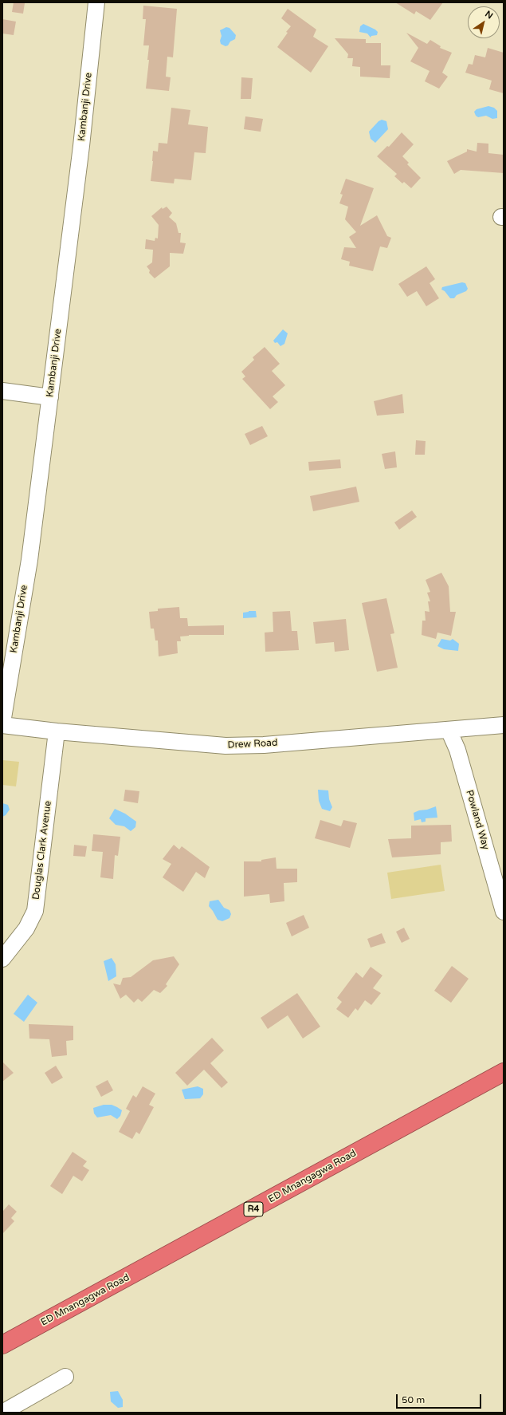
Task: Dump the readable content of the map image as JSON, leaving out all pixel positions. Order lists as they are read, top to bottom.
{
  "streets": {
    "highway": ["ED Mnangagwa Road", "R4"],
    "street": [
      "Kambanji Drive",
      "Drew Road",
      "Powland Way",
      "Douglas Clark Avenue"
    ]
  },
  "crossings": [
    ["Kambanji Drive", "Drew Road"],
    ["Drew Road", "Powland Way"],
    ["Drew Road", "Douglas Clark Avenue"]
  ],
  "scale_bar": "50 m",
  "north": "top right"
}
